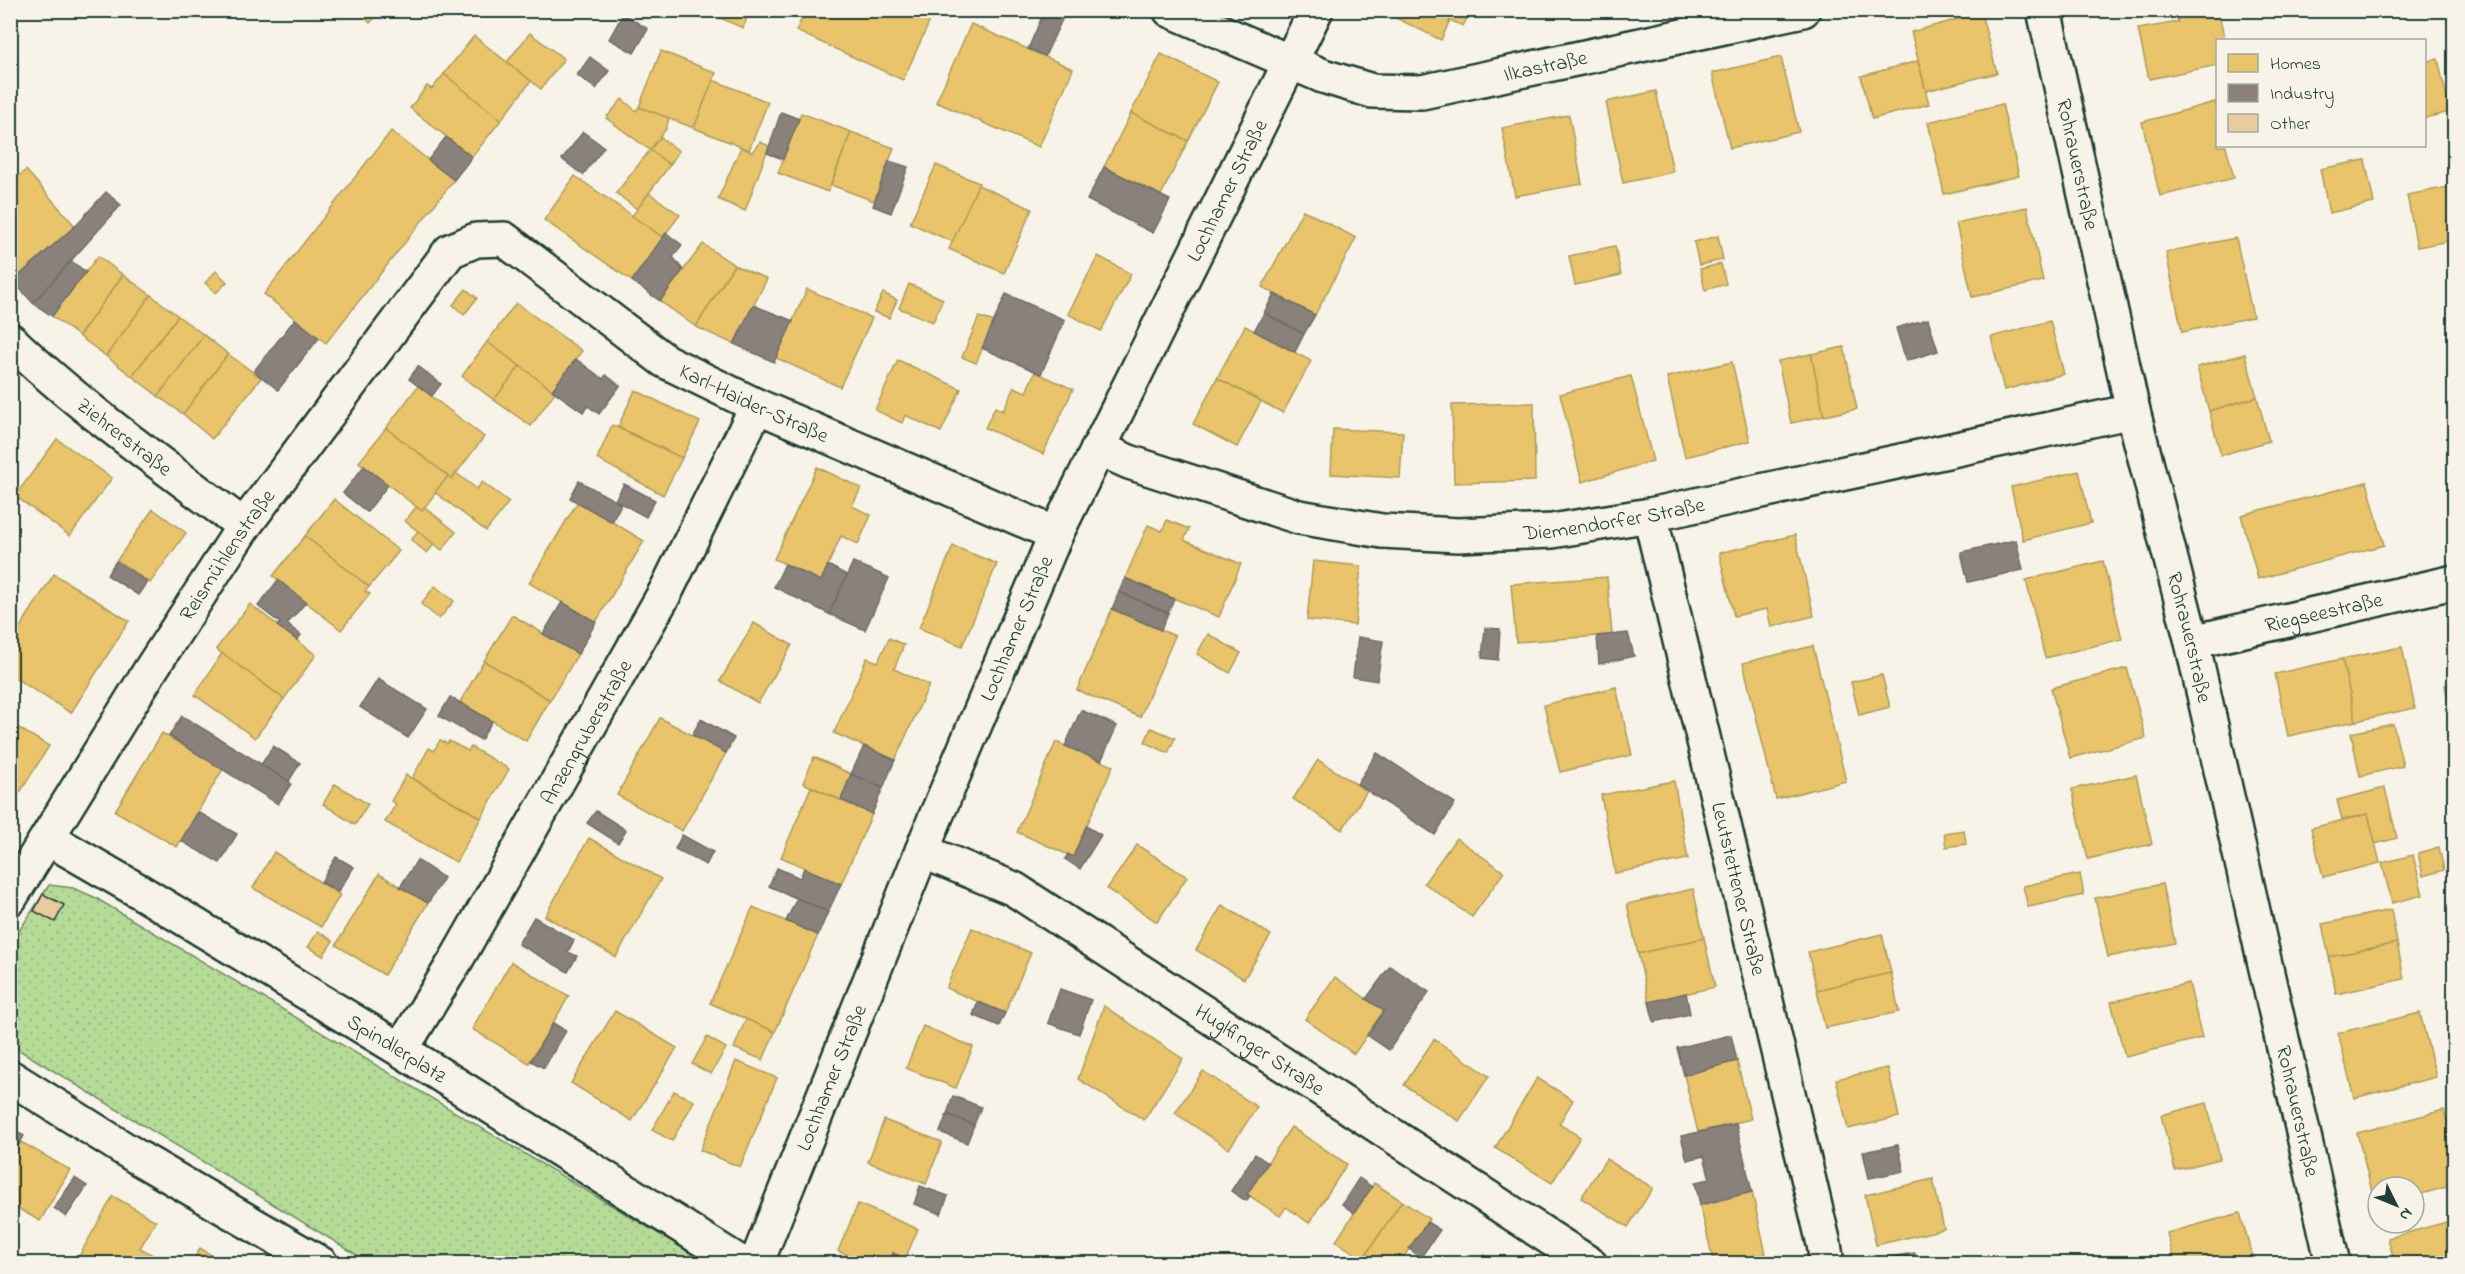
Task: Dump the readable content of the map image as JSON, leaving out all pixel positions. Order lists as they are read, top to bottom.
{
  "streets": {
    "street": [
      "Ilkastraße",
      "Rohrauerstraße",
      "Lochhamer Straße",
      "Karl-Haider-Straße",
      "Ziehrerstraße",
      "Diemendorfer Straße",
      "Reismühlenstraße",
      "Riegseestraße",
      "Anzengruberstraße",
      "Leutstettener Straße",
      "Spindlerplatz",
      "Huglfinger Straße"
    ]
  },
  "crossings": [
    ["Ilkastraße", "Lochhamer Straße"],
    ["Rohrauerstraße", "Diemendorfer Straße"],
    ["Rohrauerstraße", "Riegseestraße"],
    ["Lochhamer Straße", "Karl-Haider-Straße"],
    ["Lochhamer Straße", "Diemendorfer Straße"],
    ["Lochhamer Straße", "Huglfinger Straße"],
    ["Karl-Haider-Straße", "Reismühlenstraße"],
    ["Karl-Haider-Straße", "Anzengruberstraße"],
    ["Ziehrerstraße", "Reismühlenstraße"],
    ["Diemendorfer Straße", "Leutstettener Straße"],
    ["Reismühlenstraße", "Spindlerplatz"],
    ["Anzengruberstraße", "Spindlerplatz"]
  ],
  "legend": ["Homes", "Industry", "Other"],
  "north": "bottom right"
}
